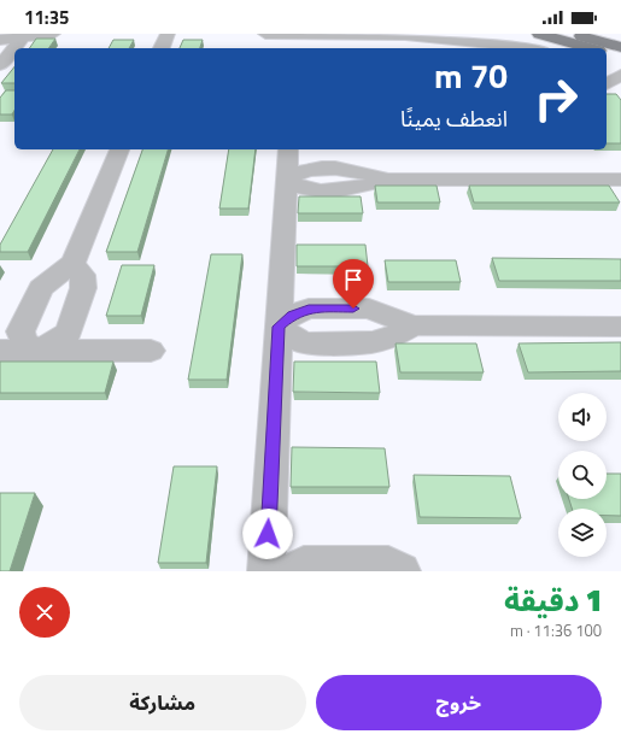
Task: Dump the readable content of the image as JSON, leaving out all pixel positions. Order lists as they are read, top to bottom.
{
  "page": {
    "status": "11:35",
    "turn": ["70 m", "انعطف يمينًا"],
    "heading": ["1 دقيقة", "100 m · 11:36"],
    "buttons": ["خروج", "مشاركة"]
  }
}
